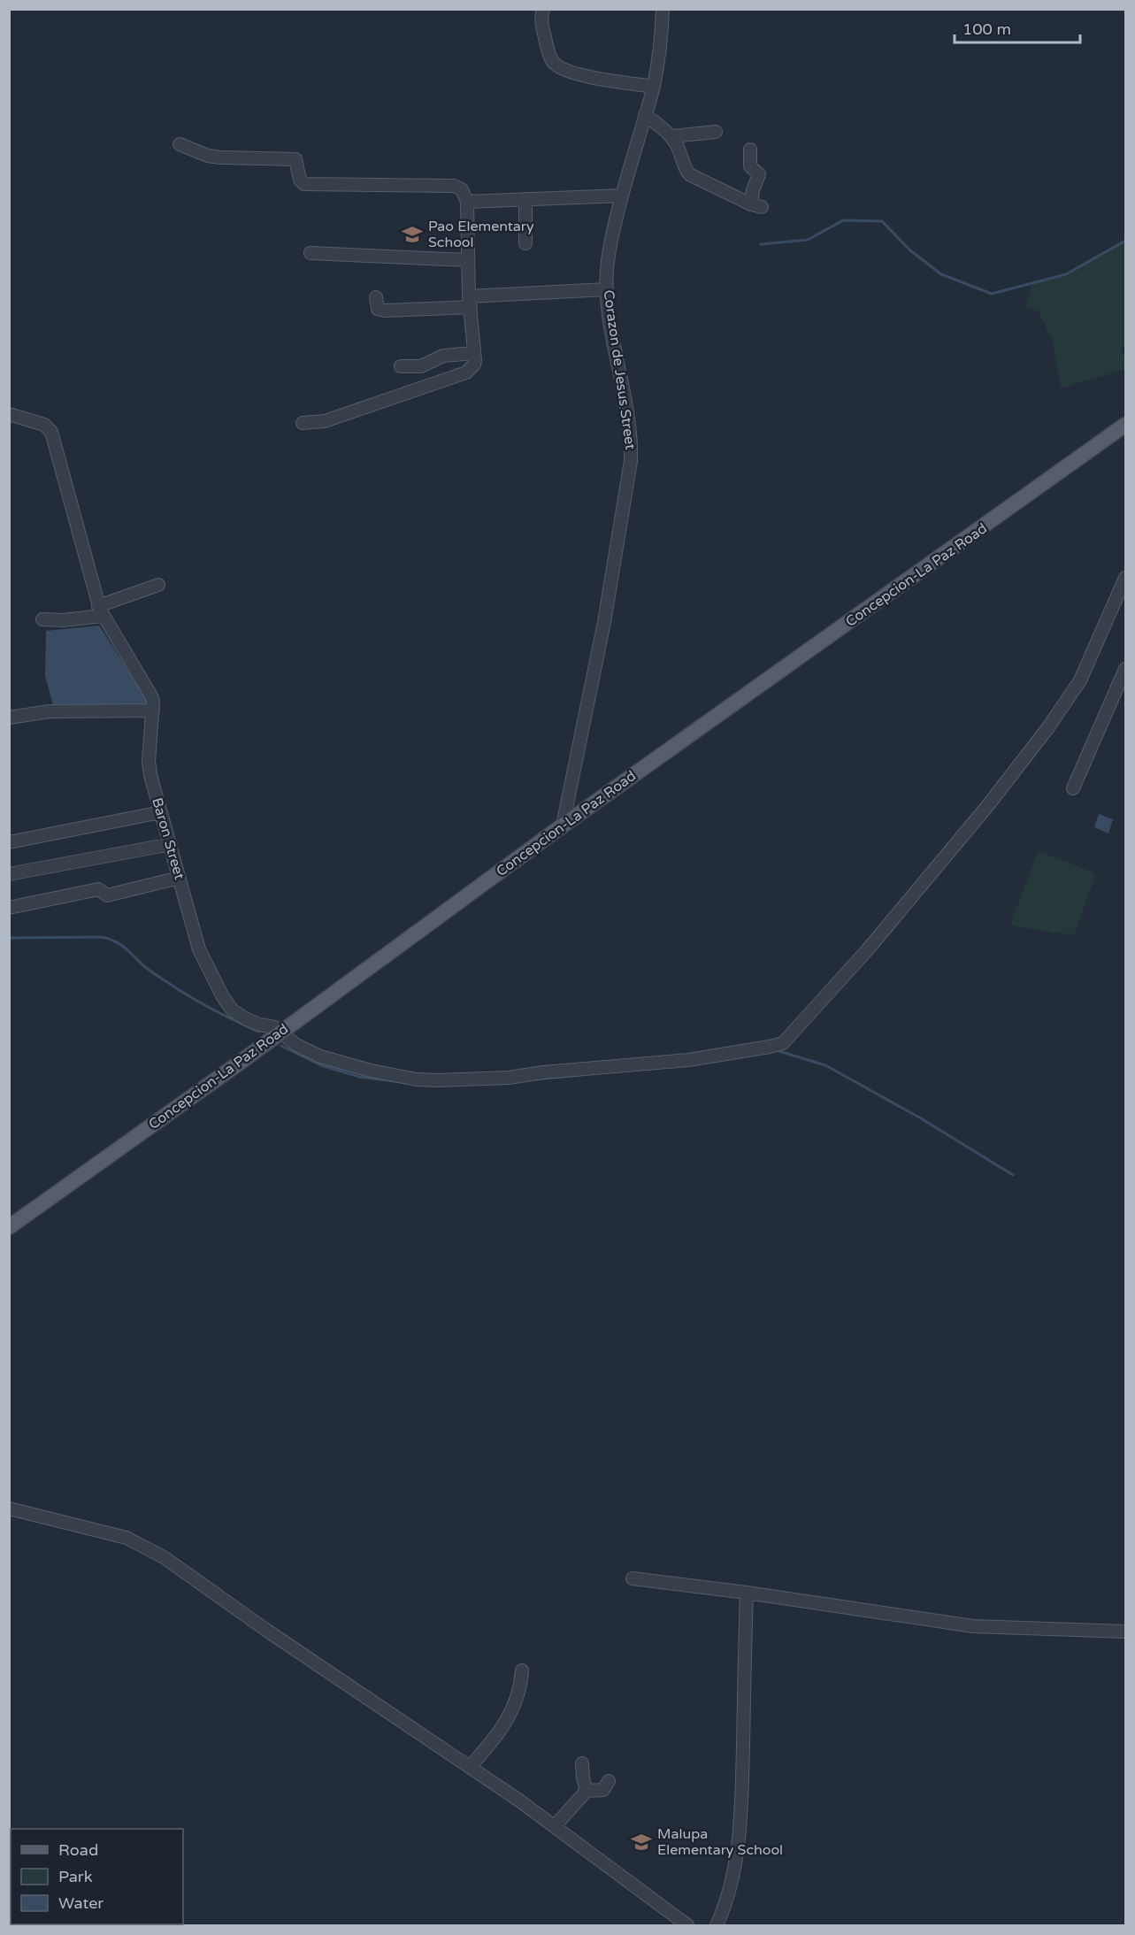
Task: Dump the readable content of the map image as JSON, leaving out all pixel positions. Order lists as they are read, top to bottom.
{
  "streets": {
    "main road": ["Concepcion-La Paz Road"],
    "street": ["Corazon de Jesus Street", "Baron Street"]
  },
  "crossings": [
    ["Corazon de Jesus Street", "Concepcion-La Paz Road"],
    ["Concepcion-La Paz Road", "Baron Street"]
  ],
  "places": {
    "school or university": ["Pao Elementary School", "Malupa Elementary School"]
  },
  "legend": ["Road", "Park", "Water"],
  "scale_bar": "100 m"
}
